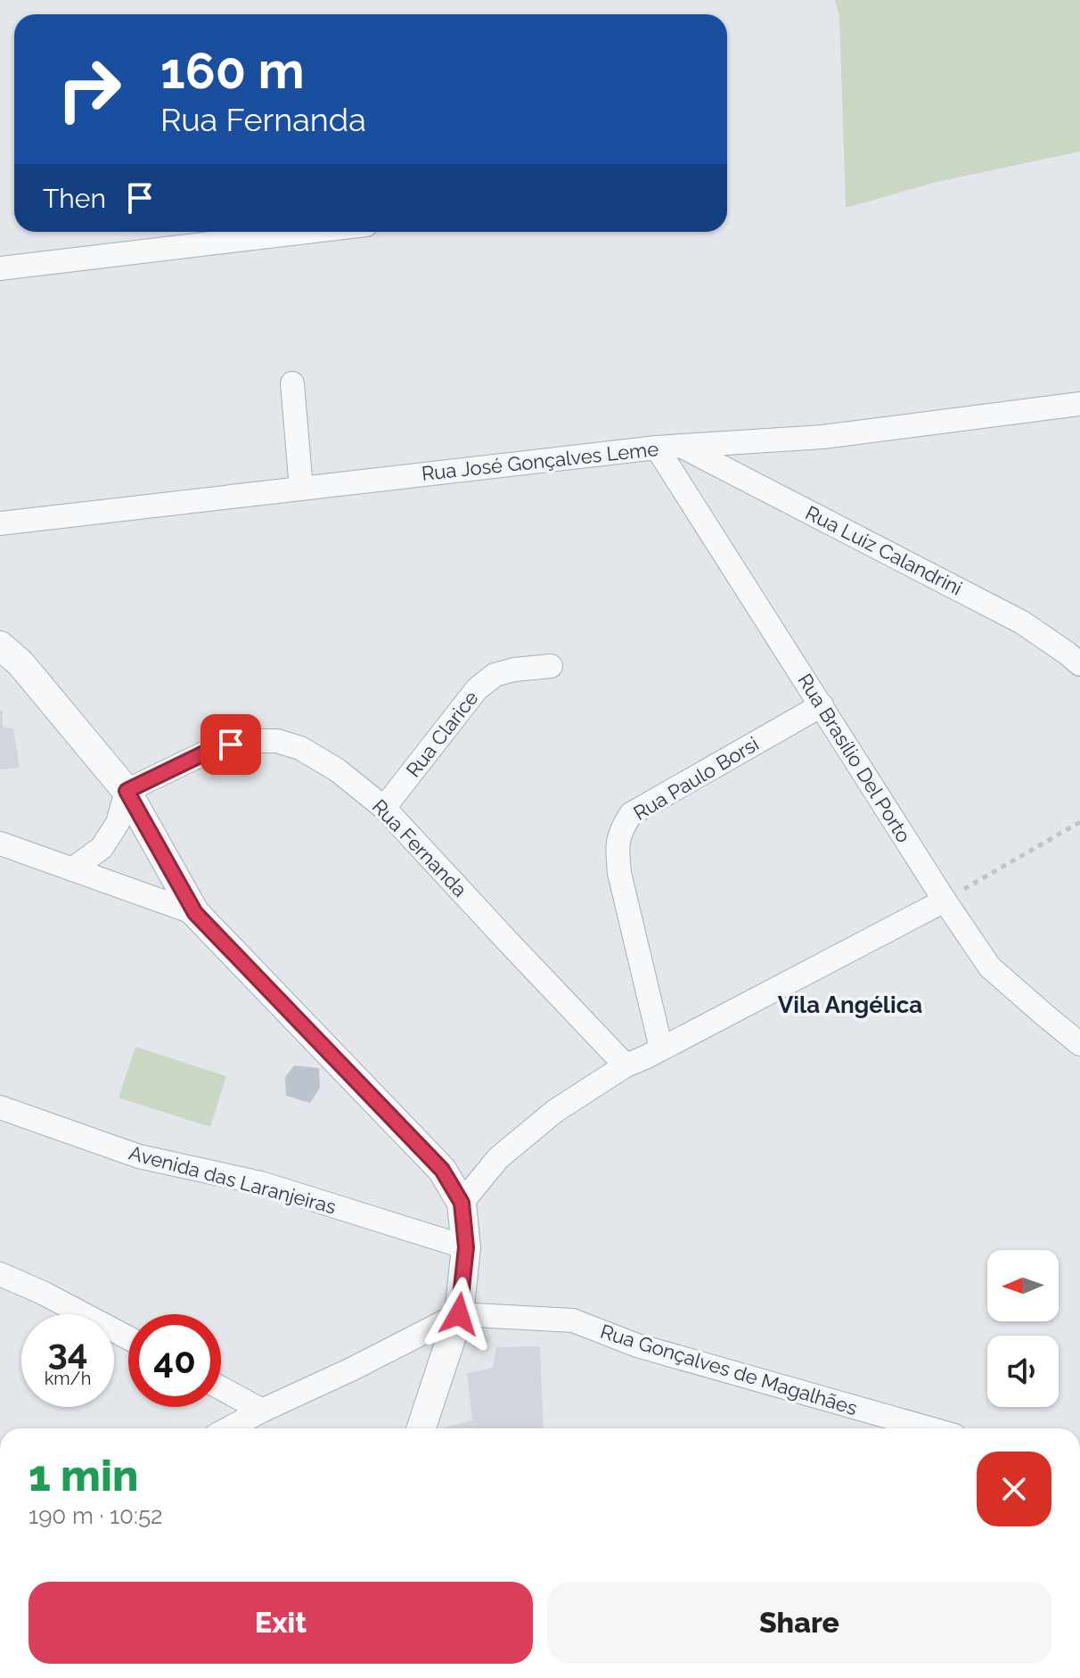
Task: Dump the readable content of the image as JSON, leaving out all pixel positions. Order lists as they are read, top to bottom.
{
  "streets": {
    "street": [
      "Rua José Gonçalves Leme",
      "Rua Luiz Calandrini",
      "Rua Clarice",
      "Rua Brasílio Del Porto",
      "Rua Paulo Borsi",
      "Rua Fernanda",
      "Avenida das Laranjeiras",
      "Rua Gonçalves de Magalhães"
    ]
  },
  "crossings": [
    ["Rua José Gonçalves Leme", "Rua Luiz Calandrini"],
    ["Rua José Gonçalves Leme", "Rua Brasílio Del Porto"],
    ["Rua Clarice", "Rua Fernanda"],
    ["Rua Brasílio Del Porto", "Rua Paulo Borsi"]
  ],
  "districts": ["Vila Angélica"],
  "north": "left",
  "page": {
    "turn": ["160 m", "Rua Fernanda"],
    "then": "Then",
    "speed": "34 km/h",
    "limit": "40",
    "heading": ["1 min", "190 m · 10:52"],
    "buttons": ["Exit", "Share"]
  }
}
